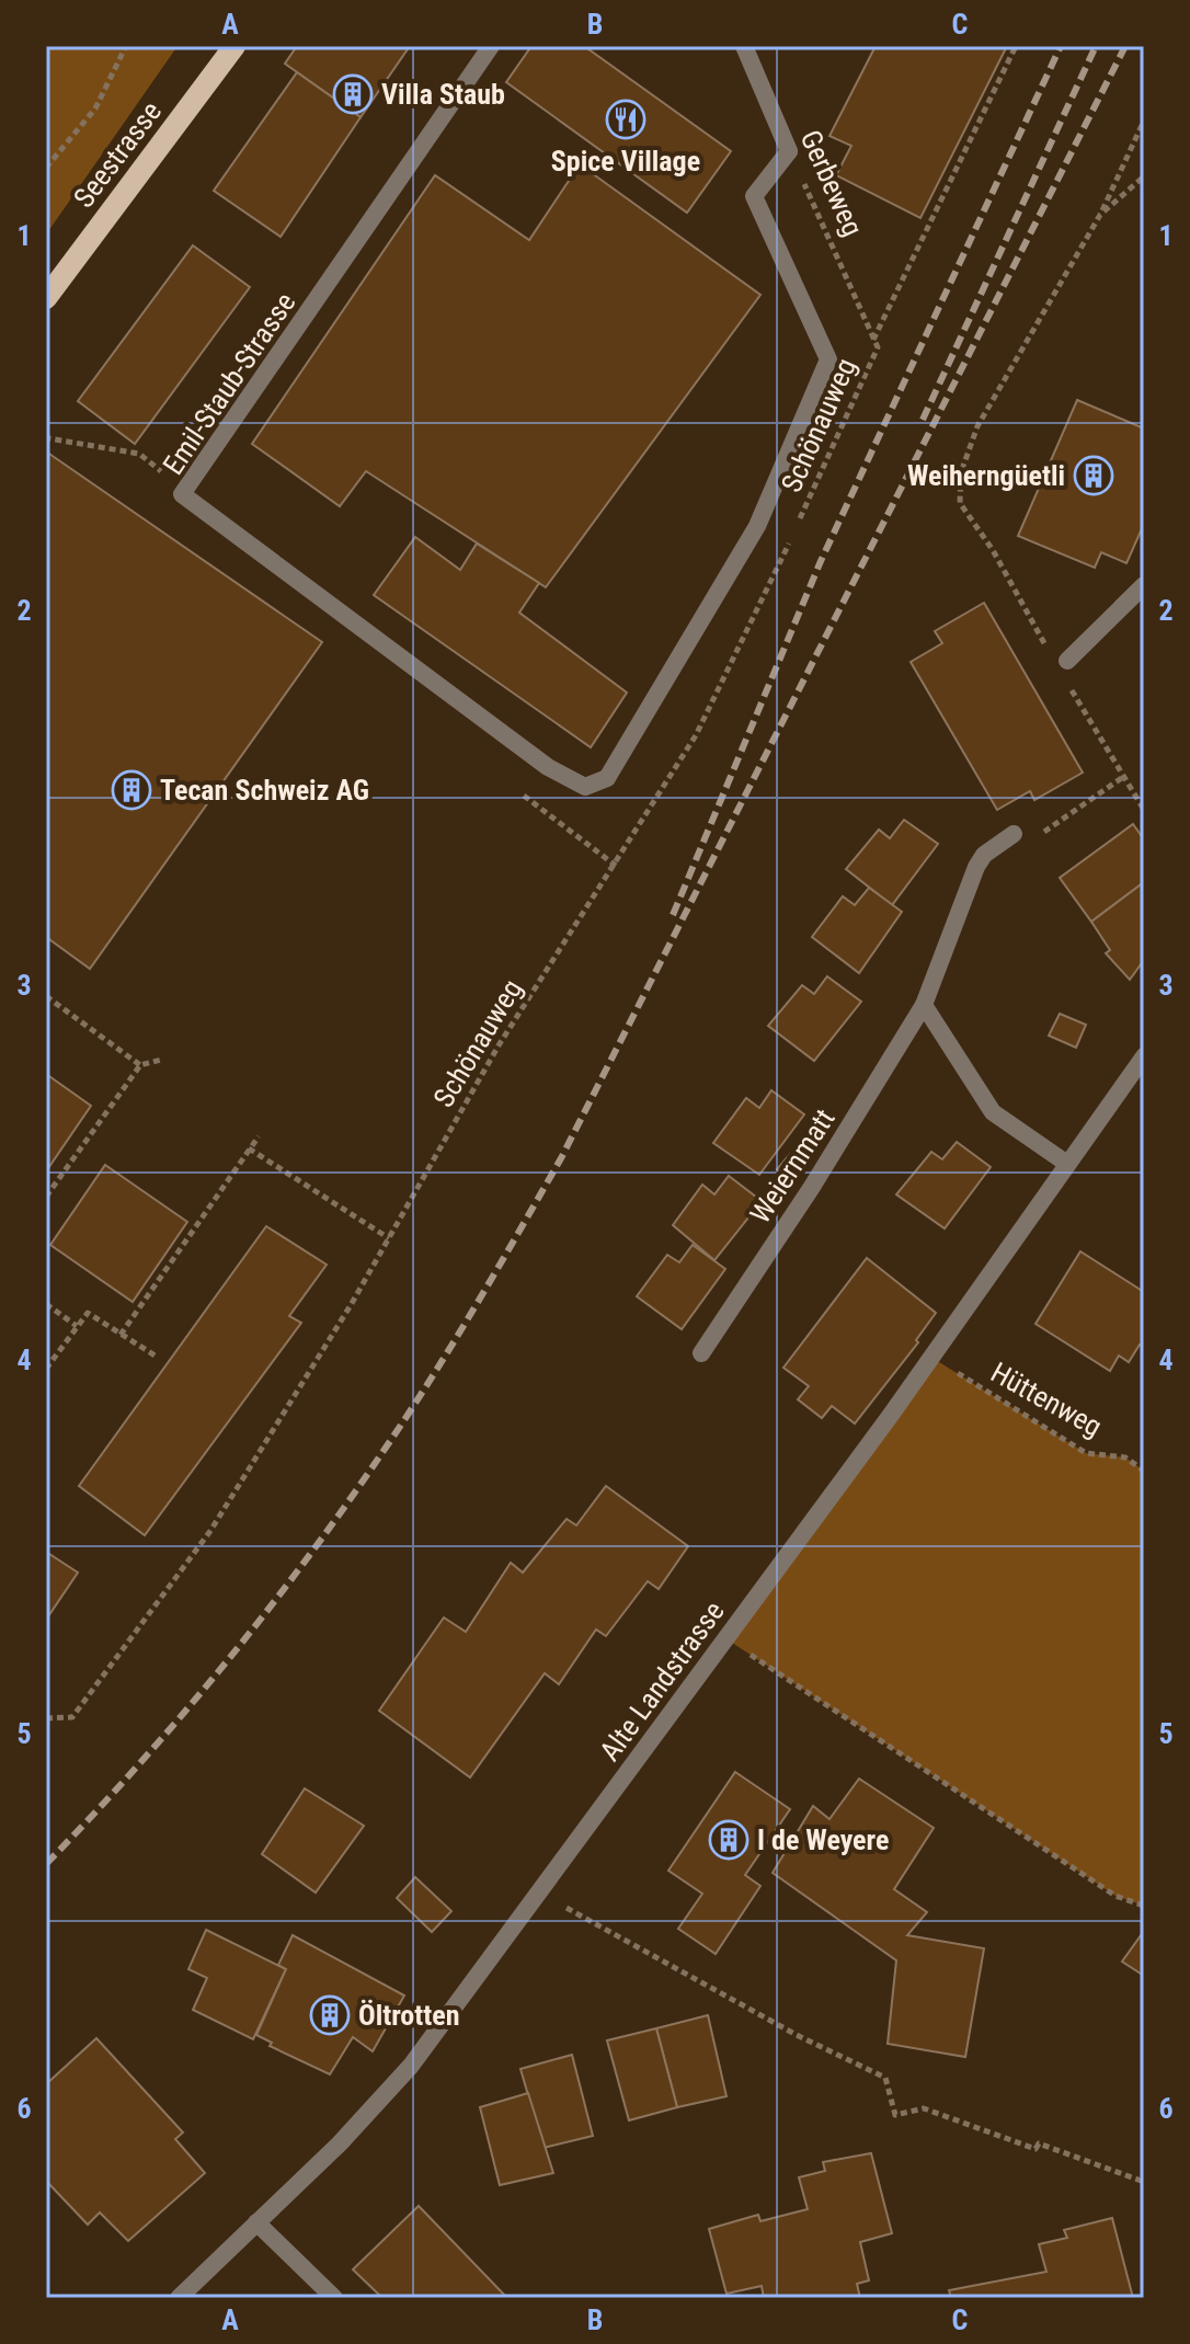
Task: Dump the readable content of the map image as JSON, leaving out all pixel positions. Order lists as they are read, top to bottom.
{
  "streets": {
    "main road": ["Seestrasse"],
    "street": [
      "Gerbeweg",
      "Emil-Staub-Strasse",
      "Weiernmatt",
      "Alte Landstrasse"
    ],
    "path": ["Schönauweg", "Hüttenweg"]
  },
  "crossings": [
    ["Gerbeweg", "Emil-Staub-Strasse"],
    ["Gerbeweg", "Schönauweg"],
    ["Hüttenweg", "Alte Landstrasse"]
  ],
  "places": {
    "building": [
      "Villa Staub",
      "Weiherngüetli",
      "Tecan Schweiz AG",
      "I de Weyere",
      "Öltrotten"
    ],
    "restaurant": ["Spice Village"]
  },
  "grid": {
    "columns": ["A", "B", "C"],
    "rows": [
      "1",
      "2",
      "3",
      "4",
      "5",
      "6"
    ]
  }
}
